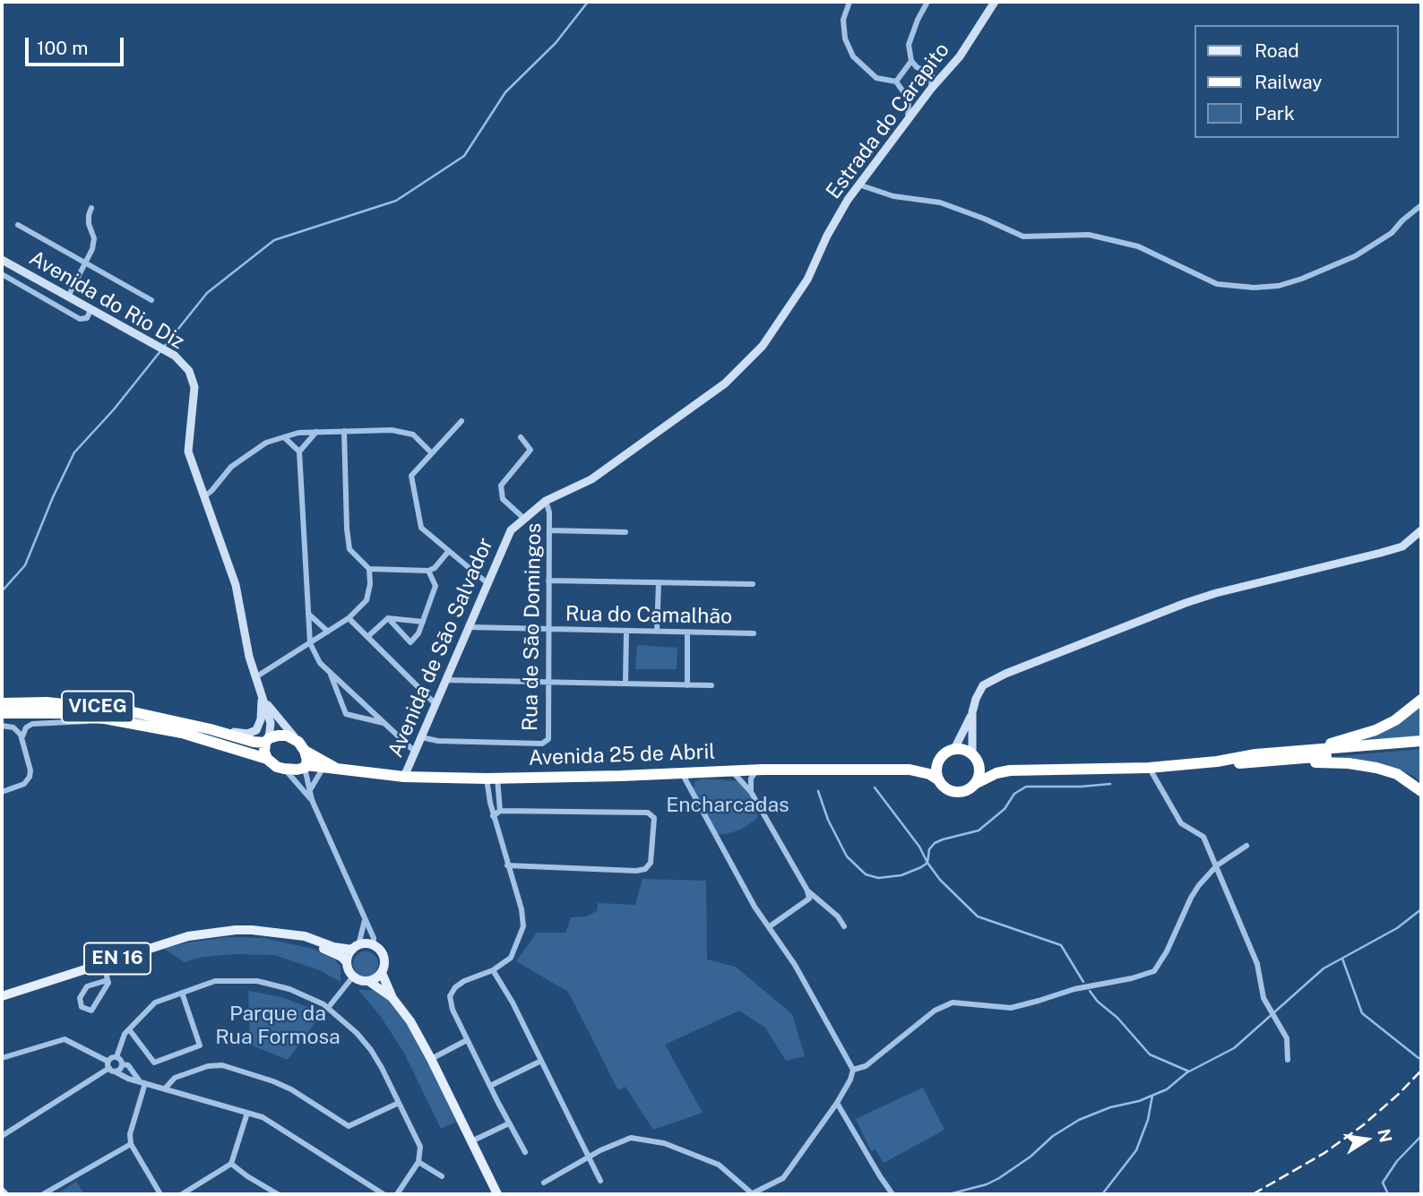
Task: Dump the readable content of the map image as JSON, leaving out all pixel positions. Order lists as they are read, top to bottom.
{
  "streets": {
    "highway": ["VICEG", "Avenida 25 de Abril"],
    "main road": [
      "Estrada do Carapito",
      "Avenida do Rio Diz",
      "Avenida de São Salvador",
      "EN 16"
    ],
    "street": ["Rua do Camalhão", "Rua de São Domingos"]
  },
  "crossings": [
    ["Estrada do Carapito", "Avenida de São Salvador"],
    ["Avenida do Rio Diz", "VICEG"],
    ["Avenida do Rio Diz", "Avenida 25 de Abril"],
    ["Rua do Camalhão", "Rua de São Domingos"],
    ["Rua do Camalhão", "Avenida de São Salvador"],
    ["Rua de São Domingos", "Avenida de São Salvador"],
    ["Avenida de São Salvador", "Avenida 25 de Abril"],
    ["VICEG", "Avenida 25 de Abril"]
  ],
  "parks": ["Encharcadas", "Parque da Rua Formosa"],
  "legend": ["Road", "Railway", "Park"],
  "scale_bar": "100 m",
  "north": "right"
}
